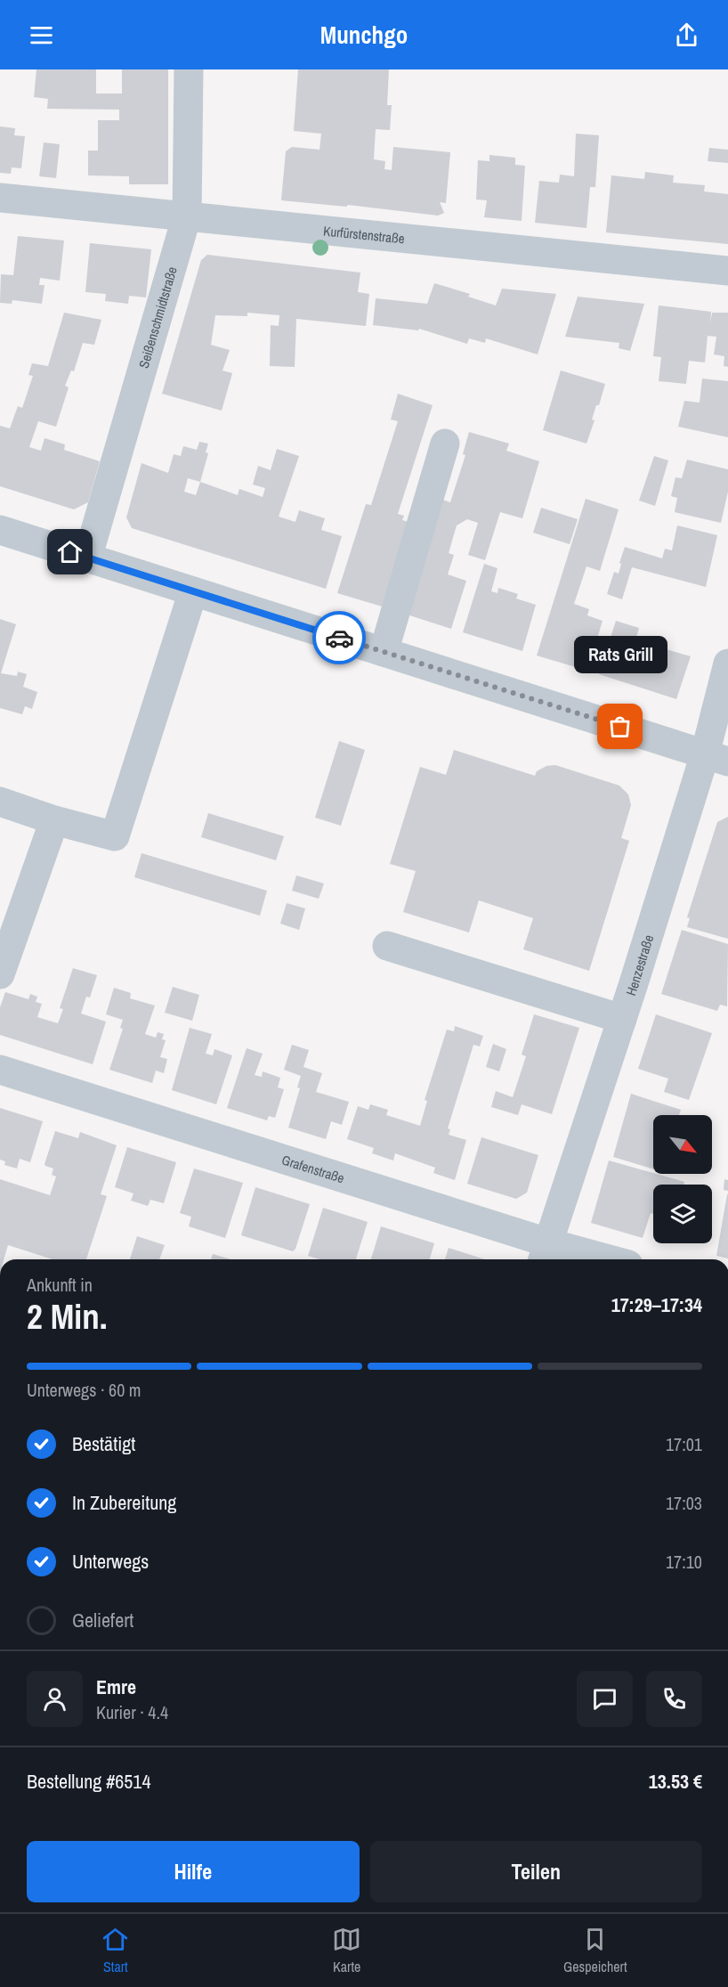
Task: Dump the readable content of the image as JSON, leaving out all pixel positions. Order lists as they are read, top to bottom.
{
  "streets": {
    "street": [
      "Kurfürstenstraße",
      "Seißenschmidtstraße",
      "Henzestraße",
      "Grafenstraße"
    ]
  },
  "crossings": [
    ["Kurfürstenstraße", "Seißenschmidtstraße"],
    ["Henzestraße", "Grafenstraße"]
  ],
  "places": ["Rats Grill"],
  "north": "bottom right",
  "page": {
    "header": "Munchgo",
    "bubble": "Rats Grill",
    "heading": ["2 Min.", "Ankunft in", "17:29–17:34"],
    "panel": [
      "Emre",
      "Kurier · 4.4",
      "Bestellung #6514",
      "13.53 €"
    ],
    "bar": "Unterwegs · 60 m",
    "list": [
      ["Bestätigt", "17:01"],
      ["In Zubereitung", "17:03"],
      ["Unterwegs", "17:10"],
      "Geliefert"
    ],
    "buttons": ["Hilfe", "Teilen"],
    "tabs": ["Start", "Karte", "Gespeichert"]
  }
}
